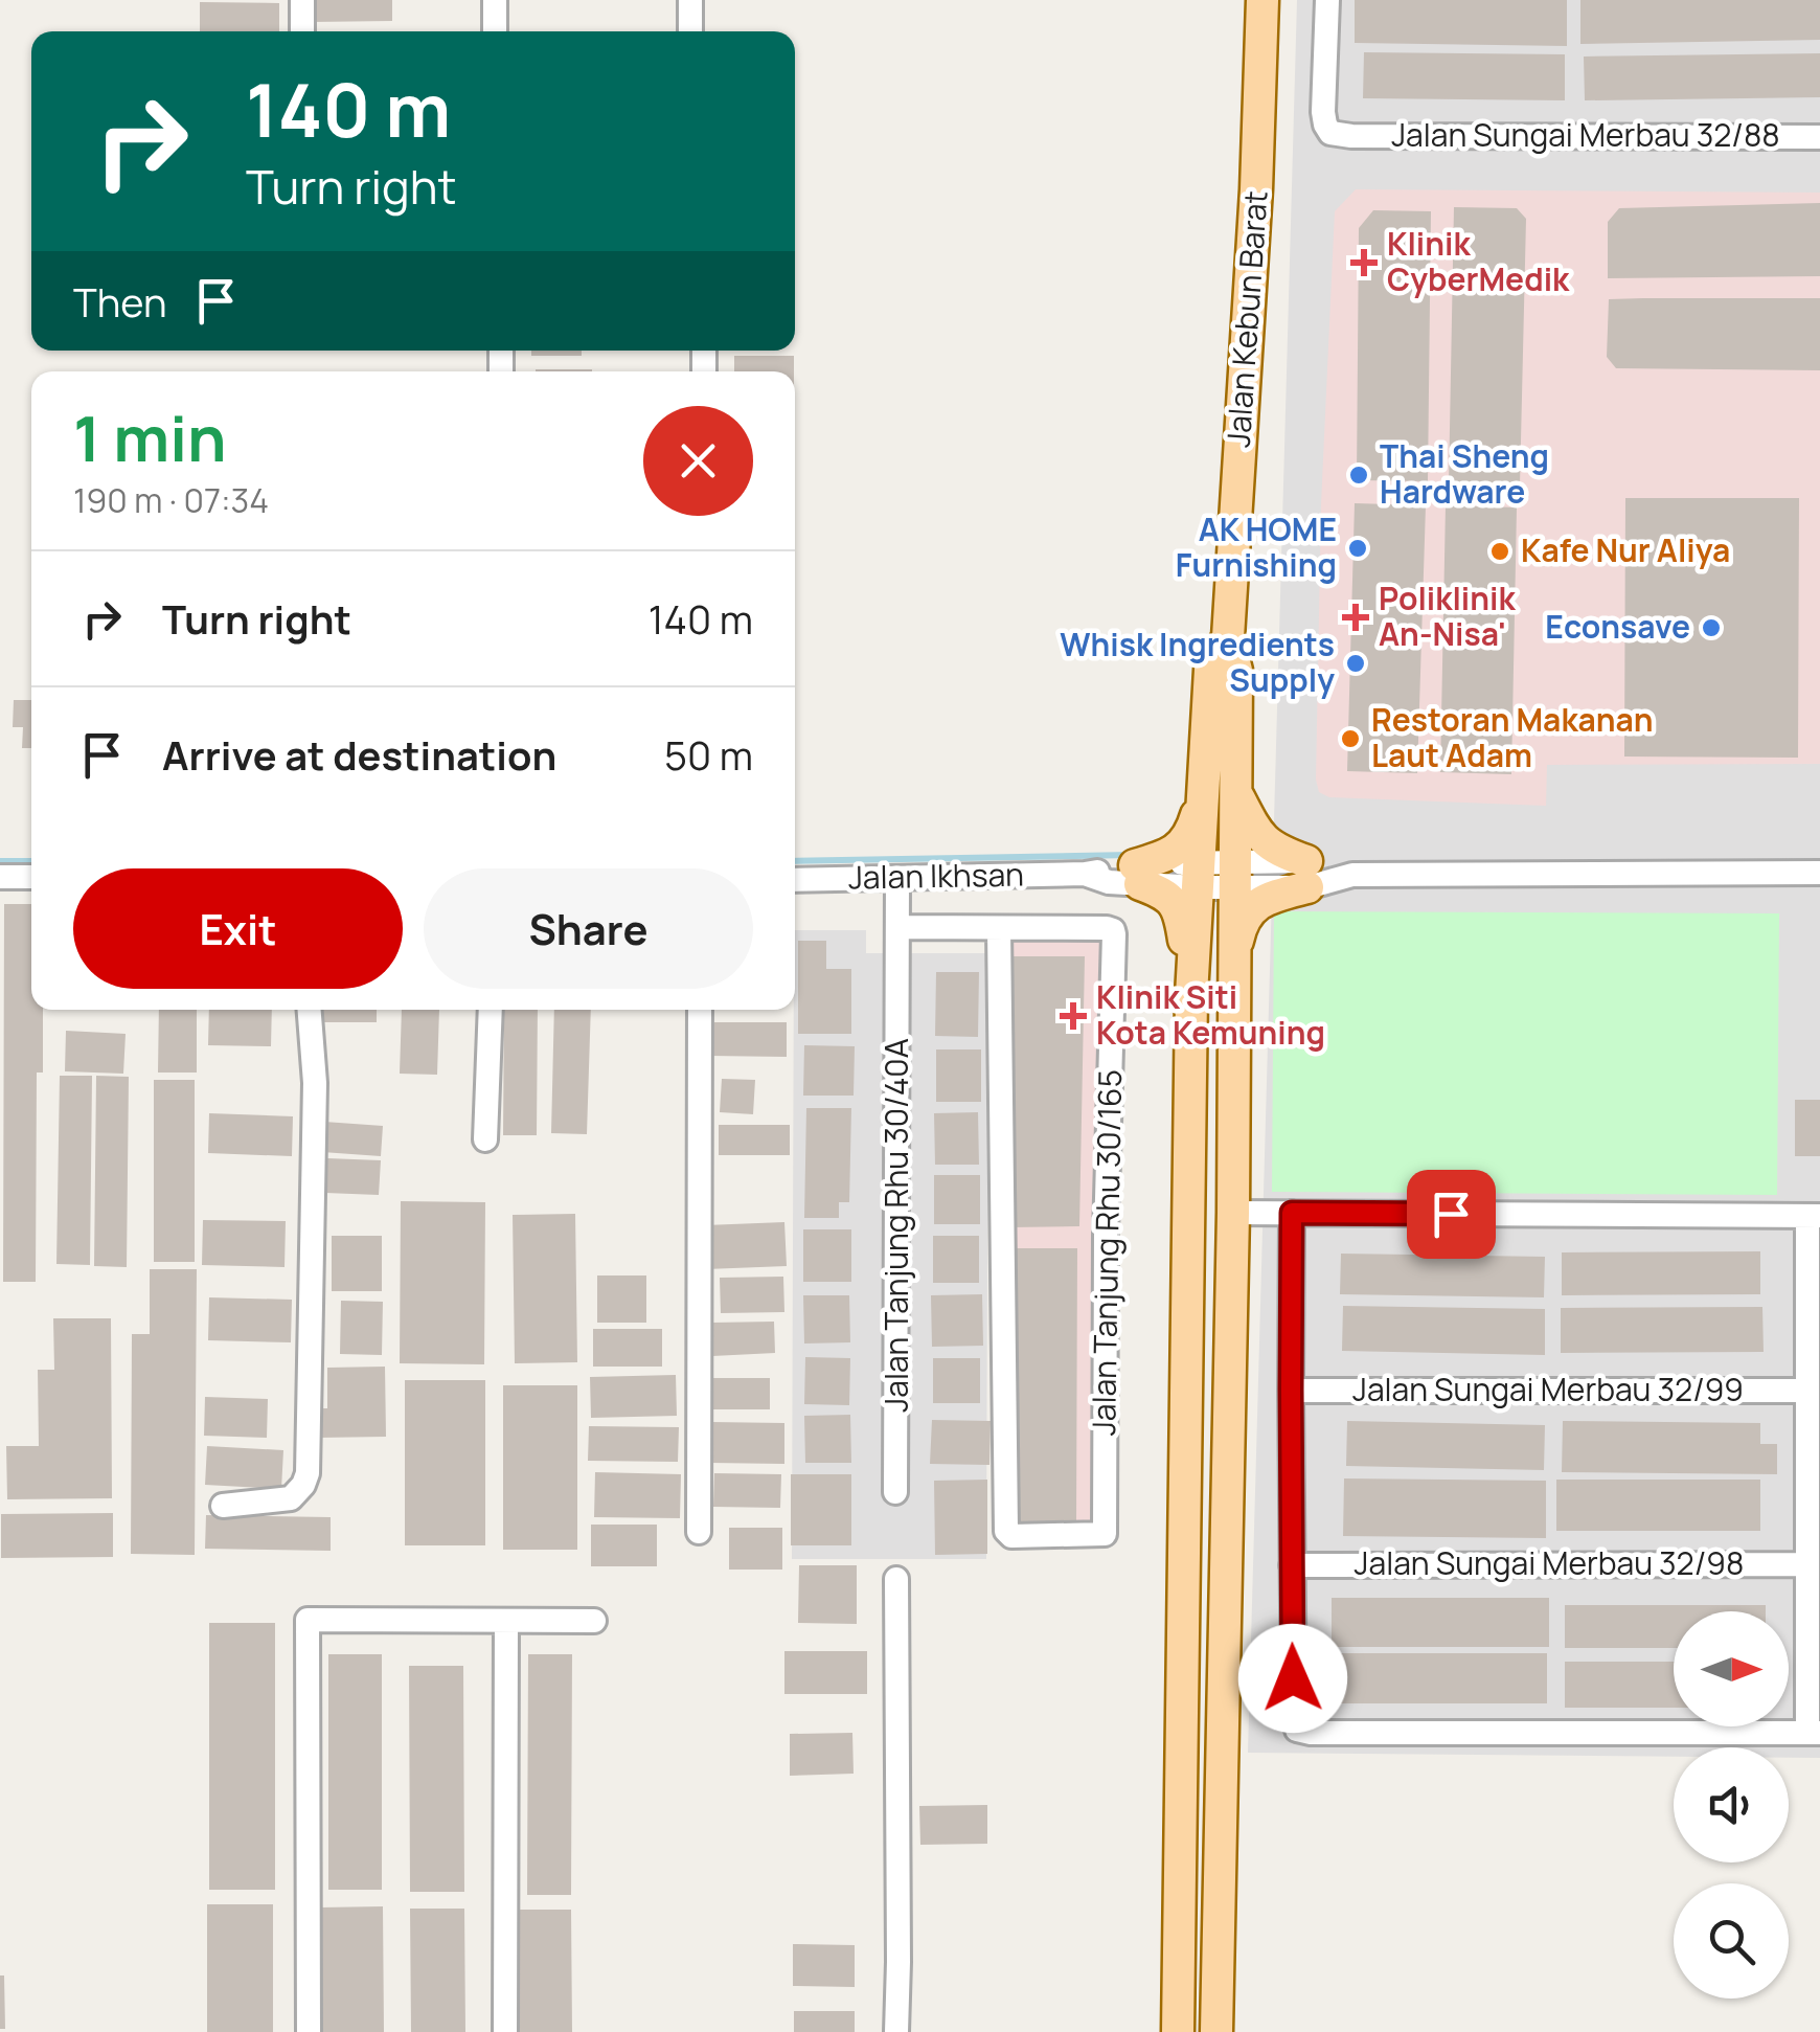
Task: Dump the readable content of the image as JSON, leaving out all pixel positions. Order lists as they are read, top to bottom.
{
  "streets": {
    "main road": ["Jalan Kebun Barat"],
    "street": [
      "Jalan Sungai Merbau 32/88",
      "Jalan Ikhsan",
      "Jalan Tanjung Rhu 30/40A",
      "Jalan Tanjung Rhu 30/165",
      "Jalan Sungai Merbau 32/99",
      "Jalan Sungai Merbau 32/98"
    ]
  },
  "crossings": [
    ["Jalan Kebun Barat", "Jalan Ikhsan"],
    ["Jalan Ikhsan", "Jalan Tanjung Rhu 30/40A"]
  ],
  "places": {
    "health": ["Klinik CyberMedik", "Poliklinik An-Nisa'", "Klinik Siti Kota Kemuning"],
    "other": [
      "Thai Sheng Hardware",
      "AK HOME Furnishing",
      "Kafe Nur Aliya",
      "Econsave",
      "Whisk Ingredients Supply",
      "Restoran Makanan Laut Adam"
    ]
  },
  "north": "right",
  "page": {
    "turn": ["140 m", "Turn right"],
    "then": "Then",
    "heading": ["1 min", "190 m · 07:34"],
    "list": [
      {
        "name": "Turn right",
        "value": "140 m"
      },
      {
        "name": "Arrive at destination",
        "value": "50 m"
      }
    ],
    "buttons": ["Exit", "Share"]
  }
}
